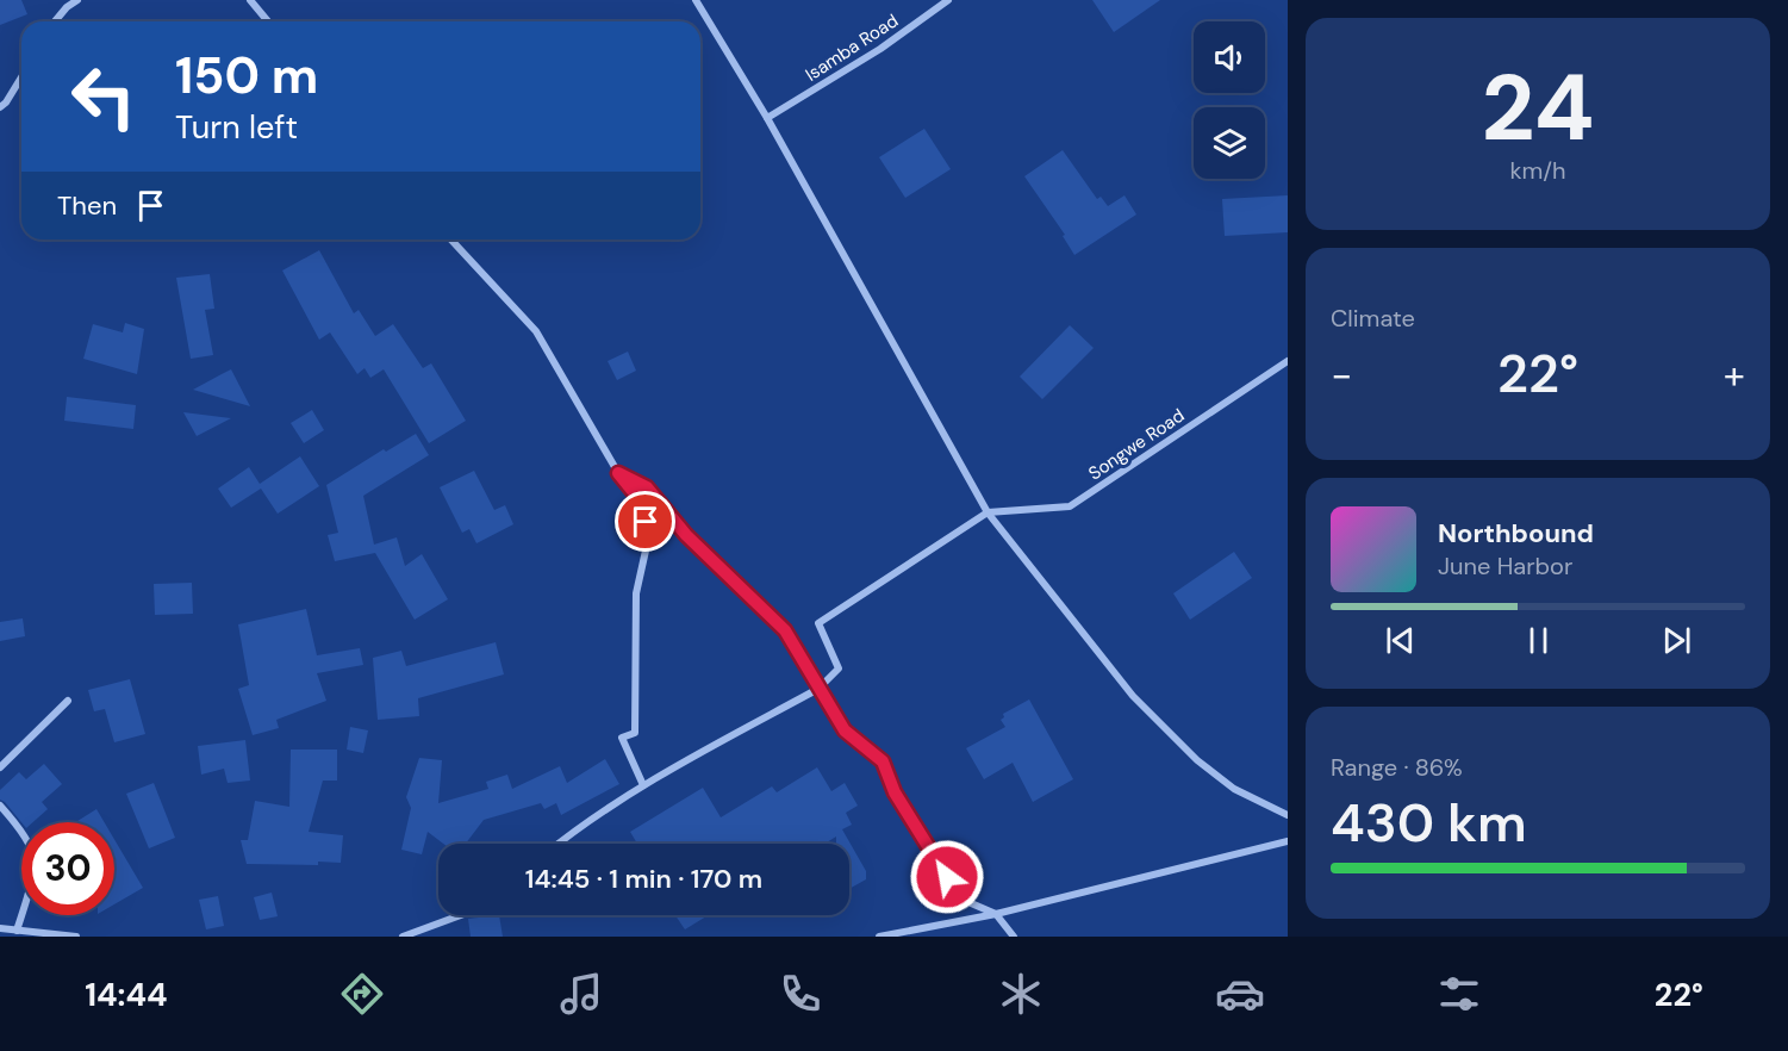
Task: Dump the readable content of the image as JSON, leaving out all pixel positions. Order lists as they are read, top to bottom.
{
  "streets": {
    "street": ["Isamba Road", "Songwe Road"]
  },
  "page": {
    "tile": [
      ["24", "km/h"],
      "Climate",
      ["Range · 86%", "430 km"]
    ],
    "turn": ["150 m", "Turn left"],
    "then": "Then",
    "heat": ["−", "22°", "+"],
    "song": ["Northbound", "June Harbor"],
    "limit": "30",
    "trip": "14:45 · 1 min · 170 m",
    "tabs": ["14:44", "22°"]
  }
}
